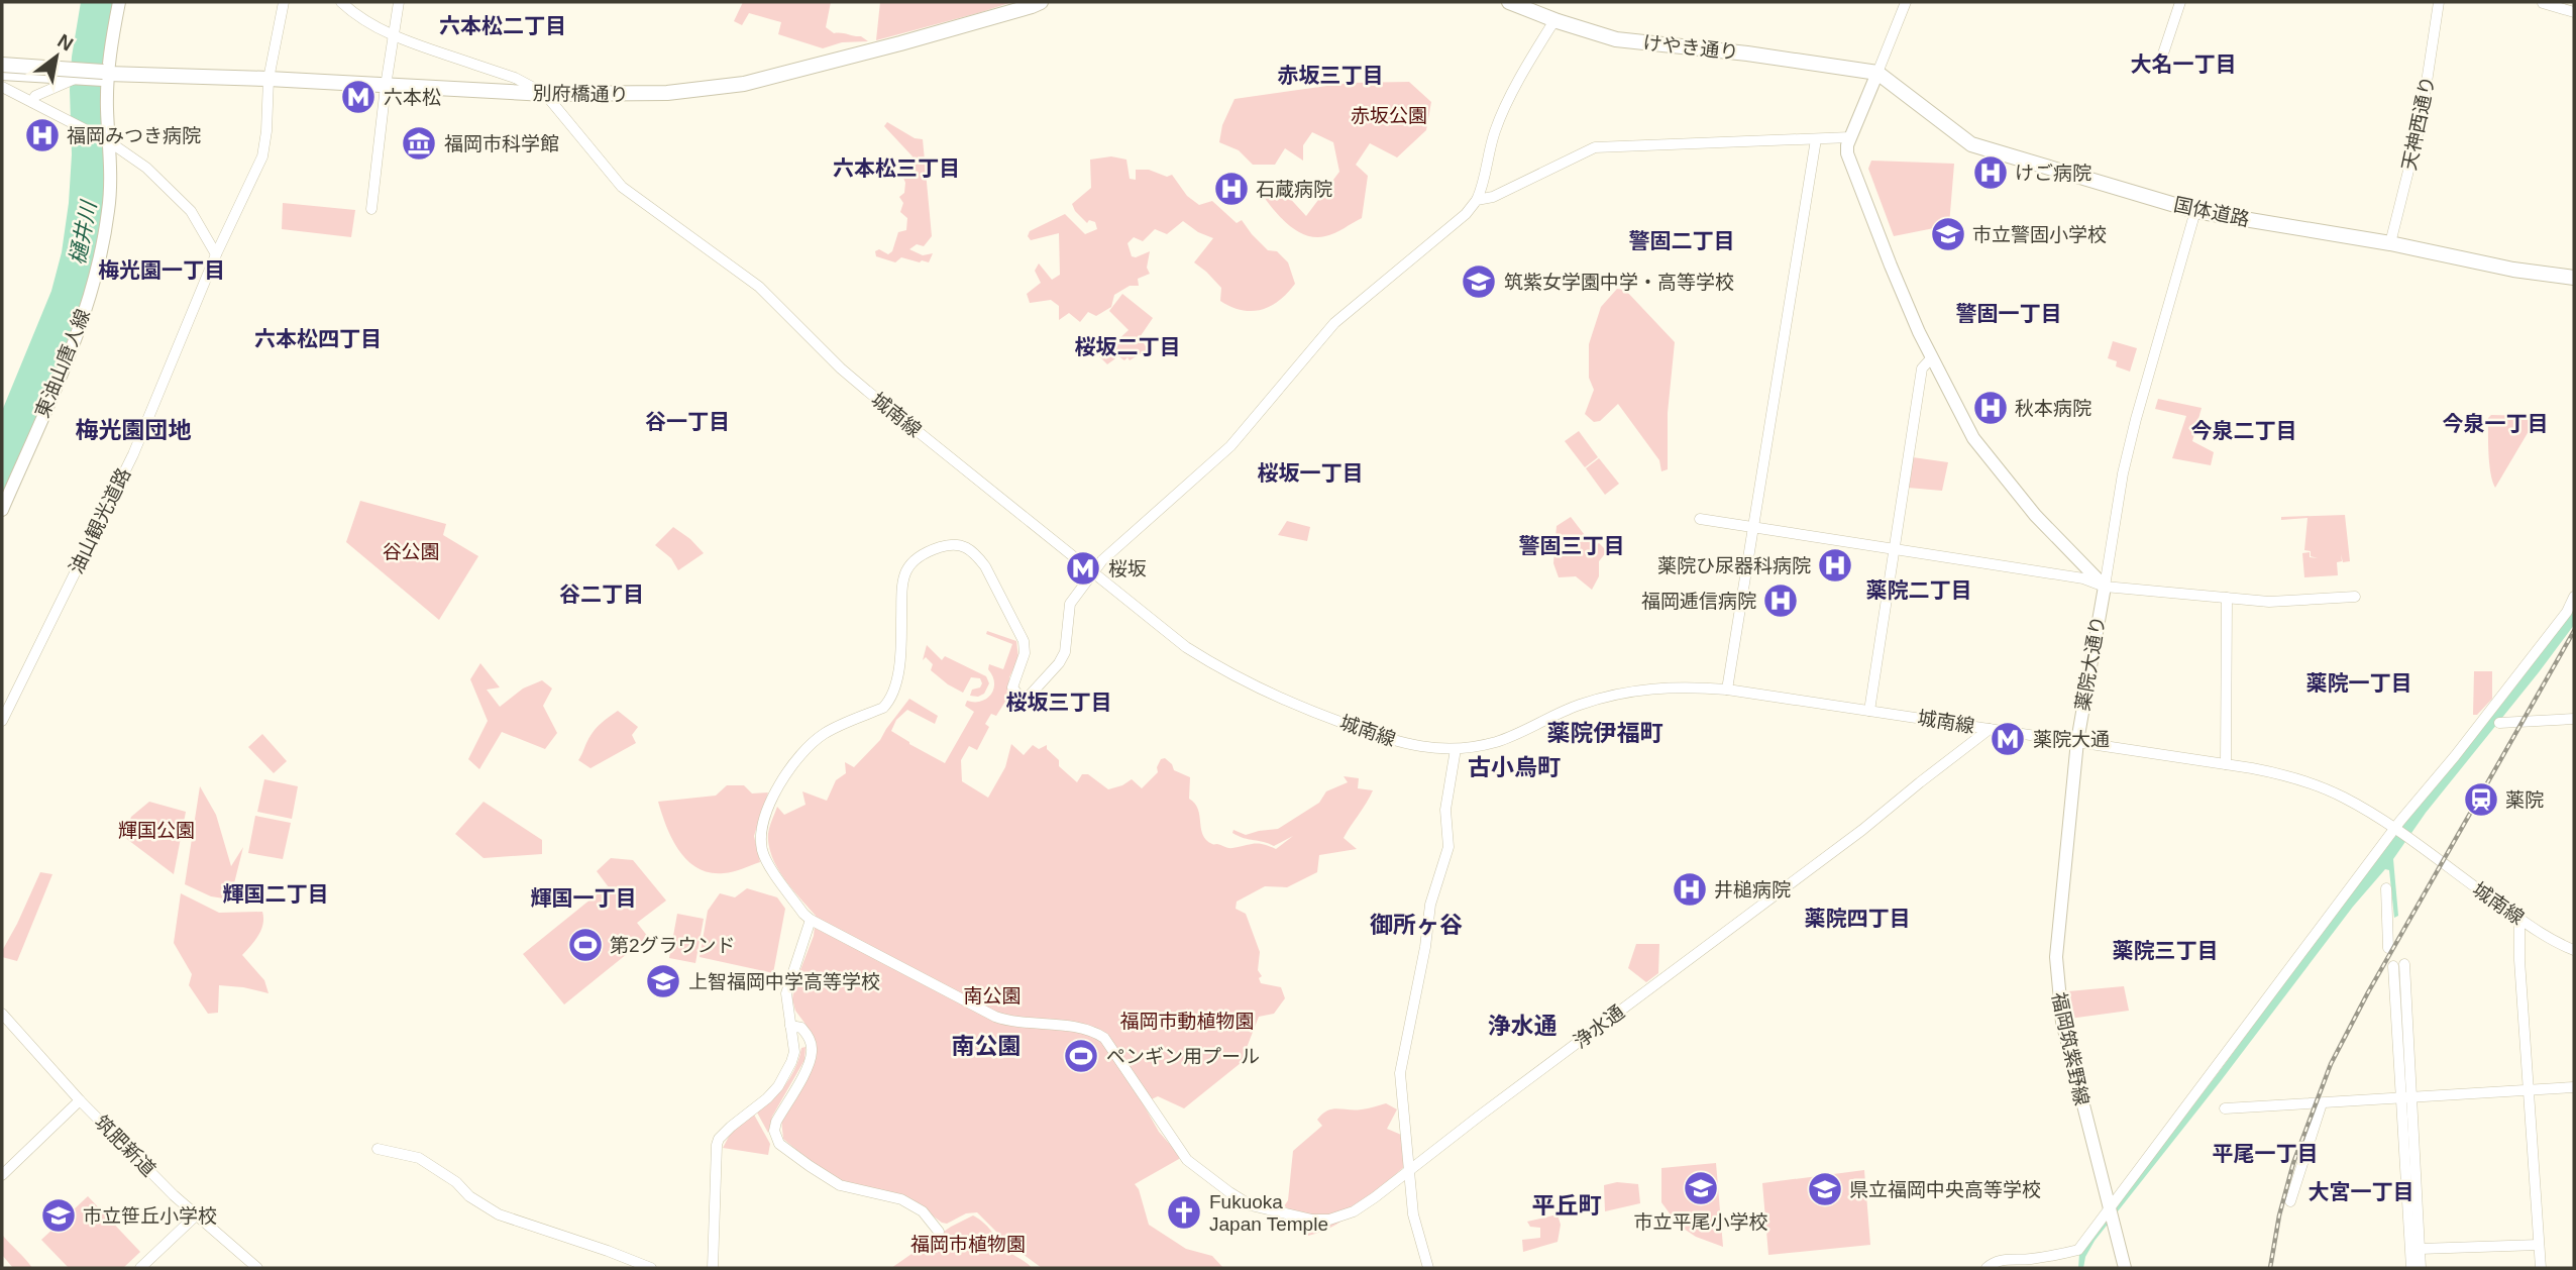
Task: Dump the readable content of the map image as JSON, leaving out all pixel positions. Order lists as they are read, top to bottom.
{
  "streets": {
    "highway": ["けやき通り", "別府橋通り", "国体道路"],
    "main road": ["東油山唐人線", "薬院大通り", "福岡筑紫野線"],
    "street": [
      "天神西通り",
      "城南線",
      "油山観光道路",
      "浄水通",
      "筑肥新道"
    ]
  },
  "crossings": [
    ["けやき通り", "国体道路"],
    ["別府橋通り", "東油山唐人線"],
    ["別府橋通り", "城南線"],
    ["別府橋通り", "油山観光道路"],
    ["天神西通り", "国体道路"],
    ["城南線", "薬院大通り"],
    ["城南線", "浄水通"],
    ["城南線", "福岡筑紫野線"],
    ["薬院大通り", "福岡筑紫野線"]
  ],
  "districts": [
    "六本松二丁目",
    "大名一丁目",
    "赤坂三丁目",
    "六本松三丁目",
    "警固二丁目",
    "梅光園一丁目",
    "警固一丁目",
    "六本松四丁目",
    "桜坂二丁目",
    "谷一丁目",
    "今泉一丁目",
    "梅光園団地",
    "今泉二丁目",
    "桜坂一丁目",
    "警固三丁目",
    "薬院二丁目",
    "谷二丁目",
    "薬院一丁目",
    "桜坂三丁目",
    "薬院伊福町",
    "古小烏町",
    "輝国二丁目",
    "輝国一丁目",
    "薬院四丁目",
    "御所ヶ谷",
    "薬院三丁目",
    "浄水通",
    "南公園",
    "平尾一丁目",
    "大宮一丁目",
    "平丘町"
  ],
  "water": ["樋井川"],
  "parks": [
    "赤坂公園",
    "谷公園",
    "輝国公園",
    "南公園",
    "福岡市動植物園",
    "福岡市植物園"
  ],
  "places": {
    "metro station": ["六本松", "桜坂", "薬院大通"],
    "hospital": [
      "福岡みつき病院",
      "けご病院",
      "石蔵病院",
      "秋本病院",
      "薬院ひ尿器科病院",
      "福岡逓信病院",
      "井槌病院"
    ],
    "museum": ["福岡市科学館"],
    "school or university": [
      "市立警固小学校",
      "筑紫女学園中学・高等学校",
      "上智福岡中学高等学校",
      "市立平尾小学校",
      "県立福岡中央高等学校",
      "市立笹丘小学校"
    ],
    "station": ["薬院"],
    "sports": ["第2グラウンド", "ペンギン用プール"],
    "church": ["Fukuoka Japan Temple"]
  },
  "north": "top right"
}
